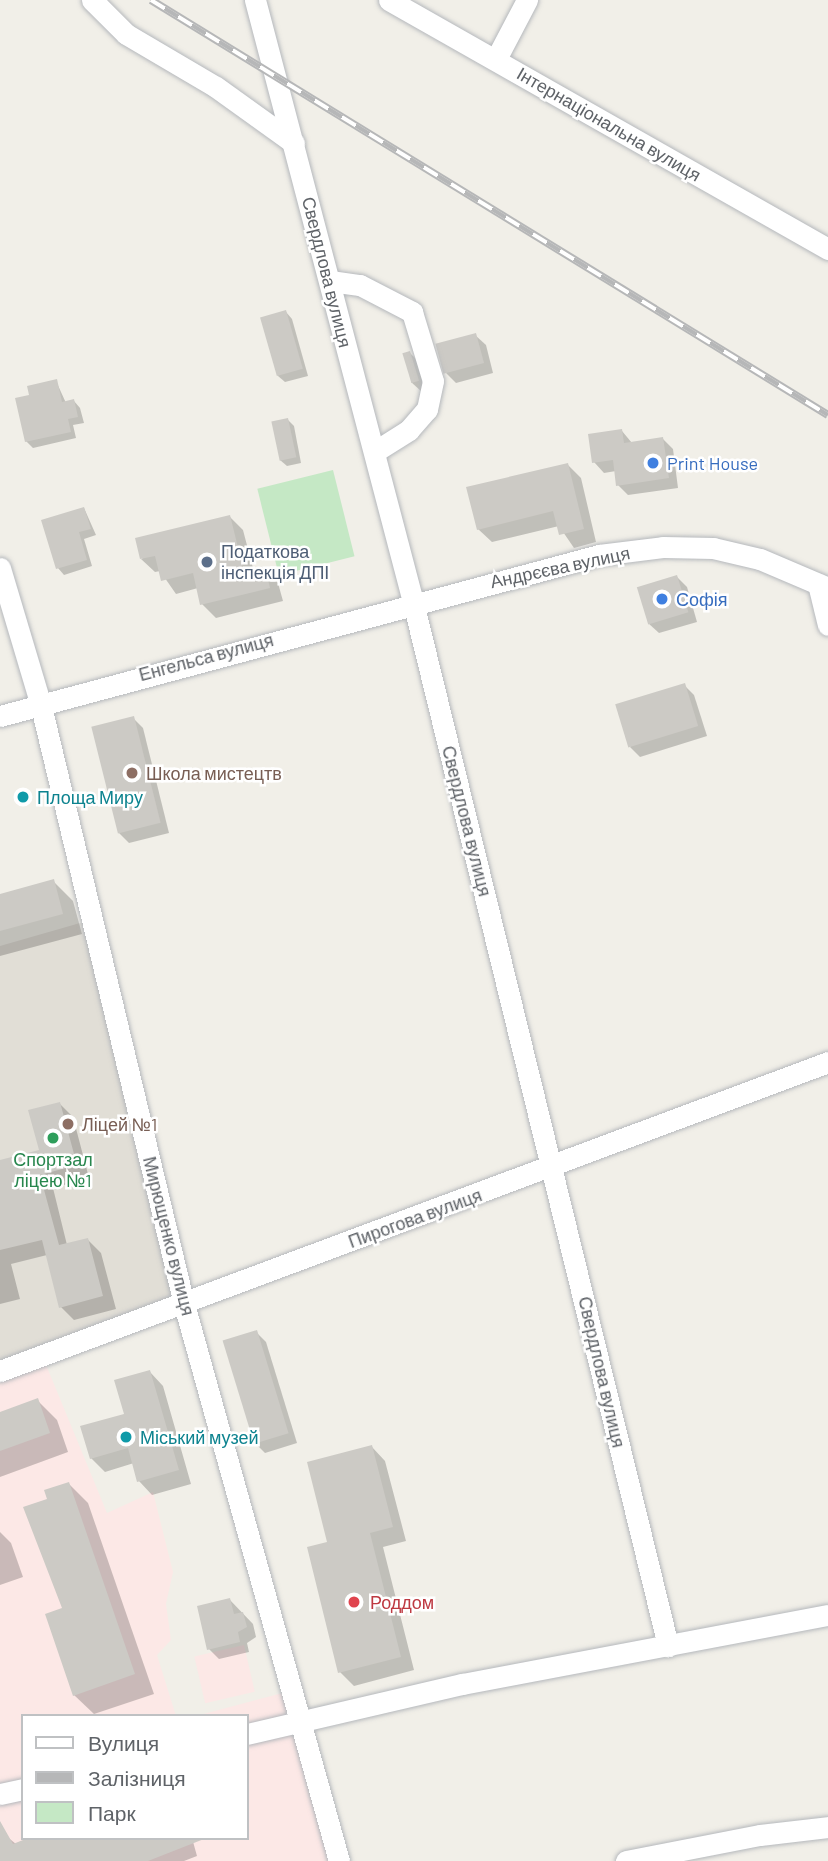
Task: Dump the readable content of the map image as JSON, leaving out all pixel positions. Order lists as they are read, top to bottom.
{
  "streets": {
    "street": [
      "Інтернаціональна вулиця",
      "Свердлова вулиця",
      "Андрєєва вулиця",
      "Енгельса вулиця",
      "Пирогова вулиця",
      "Мирющенко вулиця"
    ]
  },
  "crossings": [
    ["Свердлова вулиця", "Андрєєва вулиця"],
    ["Свердлова вулиця", "Енгельса вулиця"],
    ["Свердлова вулиця", "Пирогова вулиця"],
    ["Андрєєва вулиця", "Енгельса вулиця"],
    ["Енгельса вулиця", "Мирющенко вулиця"],
    ["Пирогова вулиця", "Мирющенко вулиця"]
  ],
  "places": [
    "Print House",
    "Податкова інспекція ДПІ",
    "Софія",
    "Школа мистецтв",
    "Площа Миру",
    "Ліцей №1",
    "Спортзал ліцею №1",
    "Міський музей",
    "Роддом"
  ],
  "legend": ["Вулиця", "Залізниця", "Парк"]
}
